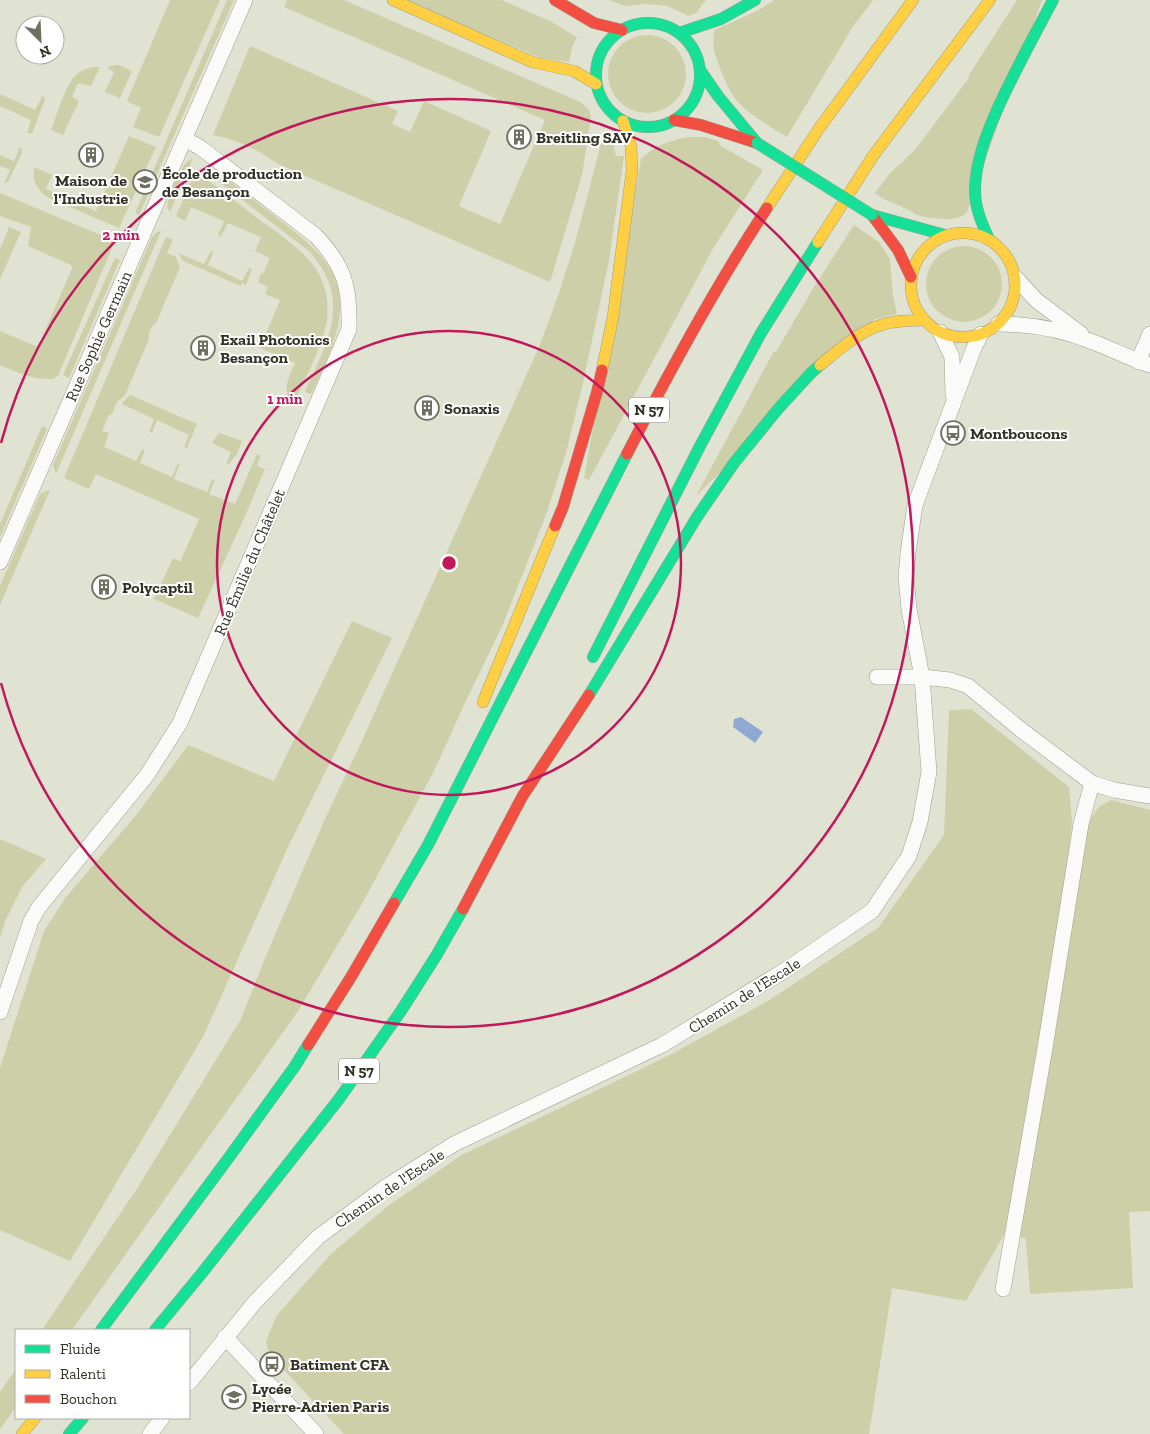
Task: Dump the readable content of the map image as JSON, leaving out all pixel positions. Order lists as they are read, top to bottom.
{
  "streets": {
    "main road": ["N 57"],
    "street": ["Rue Sophie Germain", "Rue Émilie du Châtelet", "Chemin de l'Escale"]
  },
  "crossings": [
    ["Rue Sophie Germain", "Rue Émilie du Châtelet"]
  ],
  "places": {
    "building": [
      "Breitling SAV",
      "Maison de l'Industrie",
      "Exail Photonics Besançon",
      "Sonaxis",
      "Polycaptil"
    ],
    "school or university": ["École de production de Besançon", "Lycée Pierre-Adrien Paris"],
    "bus stop": ["Montboucons", "Batiment CFA"]
  },
  "legend": ["Fluide", "Ralenti", "Bouchon"],
  "north": "bottom right",
  "rings": ["2 min", "1 min"]
}
